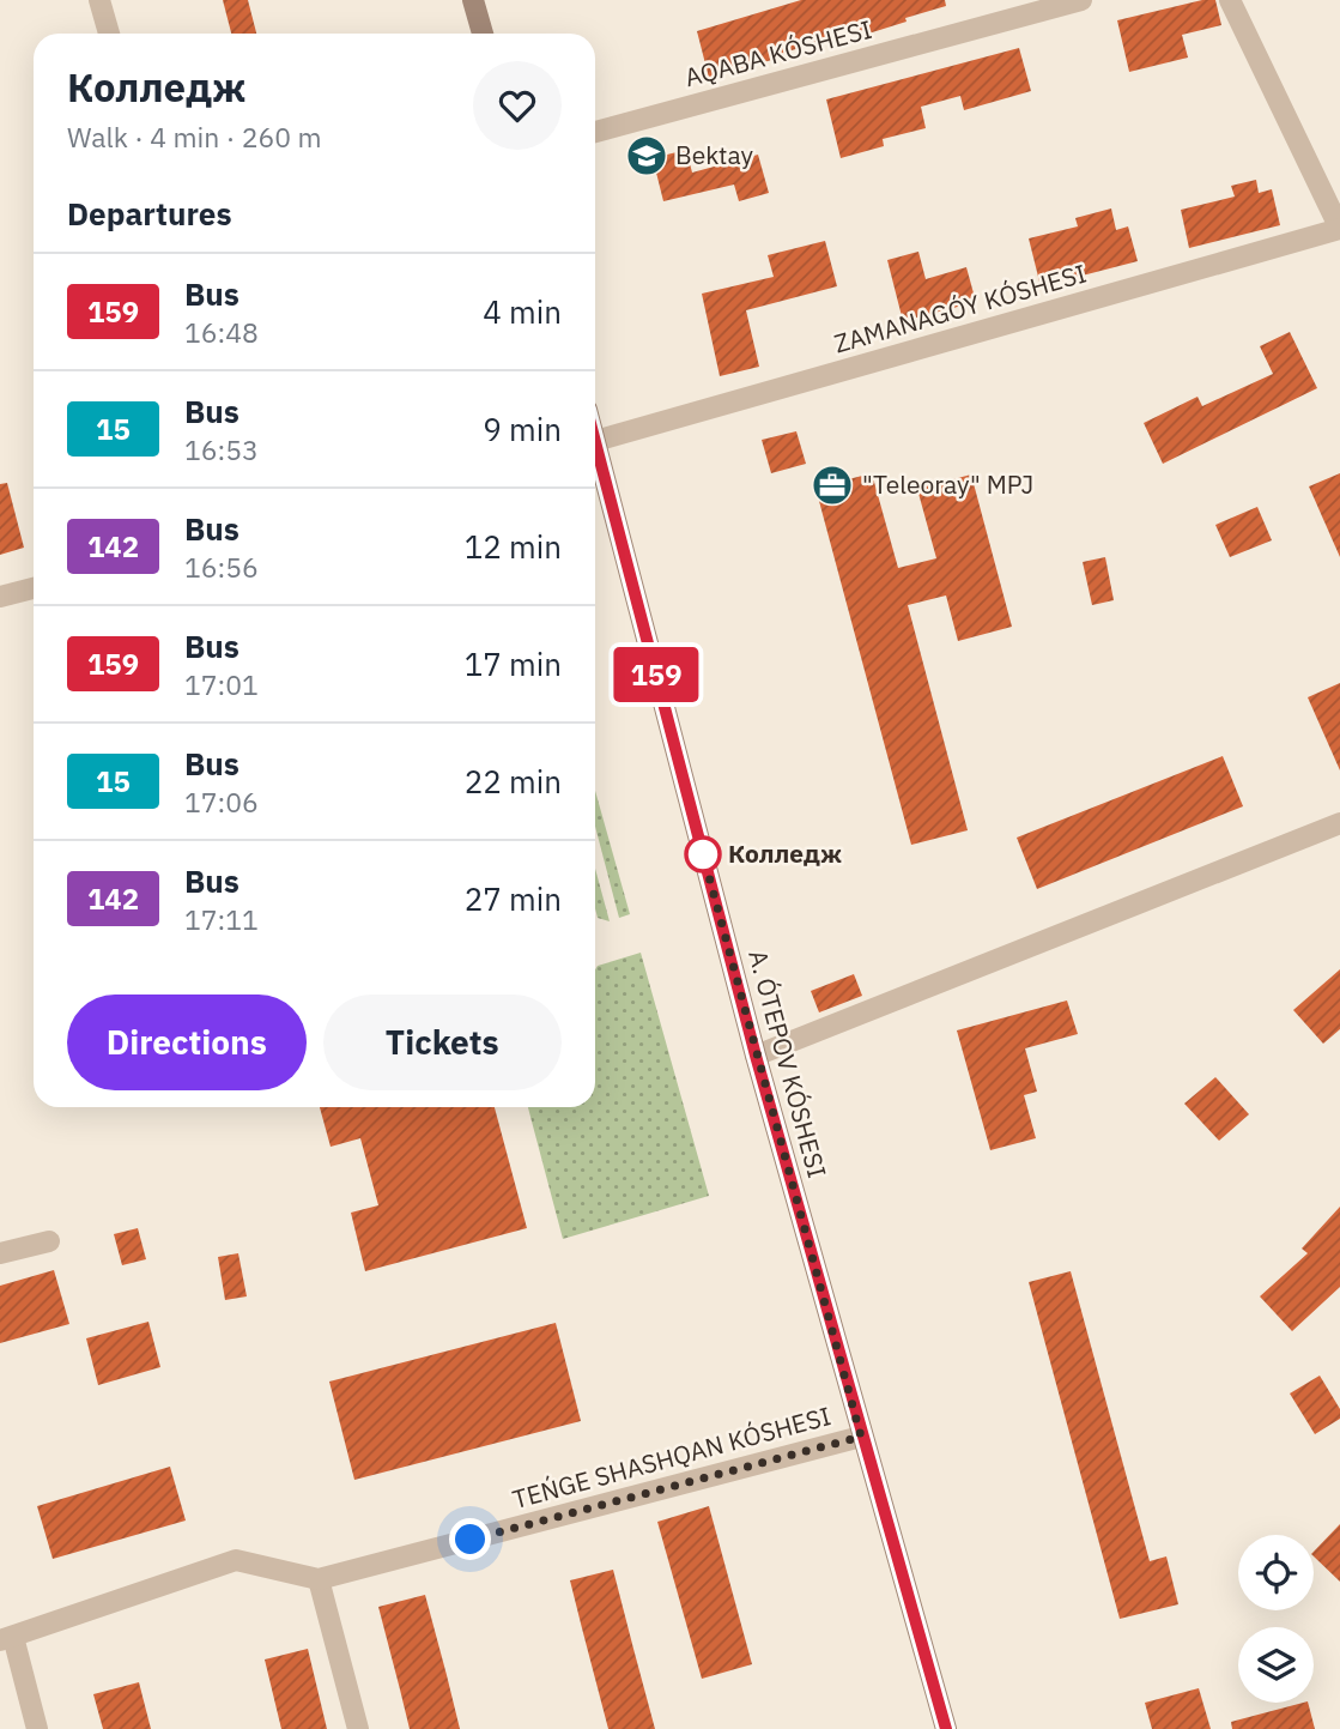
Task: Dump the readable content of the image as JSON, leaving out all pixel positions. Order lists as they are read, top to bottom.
{
  "streets": {
    "main road": ["A. ÓTEPOV KÓSHESI"],
    "street": ["AQABA KÓSHESI", "ZAMANAGÓY KÓSHESI", "TEŃGE SHASHQAN KÓSHESI"]
  },
  "crossings": [
    ["A. ÓTEPOV KÓSHESI", "TEŃGE SHASHQAN KÓSHESI"]
  ],
  "places": {
    "school or university": ["Bektay"],
    "office": ["\"Teleoray\" MPJ"],
    "other": ["Колледж"]
  },
  "lines": ["bus line 159"],
  "page": {
    "on_map": "159",
    "heading": [
      ["Колледж", "Walk · 4 min · 260 m"],
      "Departures"
    ],
    "list": [
      {
        "mark": "159",
        "name": "Bus",
        "note": "16:48",
        "value": "4 min"
      },
      {
        "mark": "15",
        "name": "Bus",
        "note": "16:53",
        "value": "9 min"
      },
      {
        "mark": "142",
        "name": "Bus",
        "note": "16:56",
        "value": "12 min"
      },
      {
        "mark": "159",
        "name": "Bus",
        "note": "17:01",
        "value": "17 min"
      },
      {
        "mark": "15",
        "name": "Bus",
        "note": "17:06",
        "value": "22 min"
      },
      {
        "mark": "142",
        "name": "Bus",
        "note": "17:11",
        "value": "27 min"
      }
    ],
    "buttons": ["Directions", "Tickets"]
  }
}
